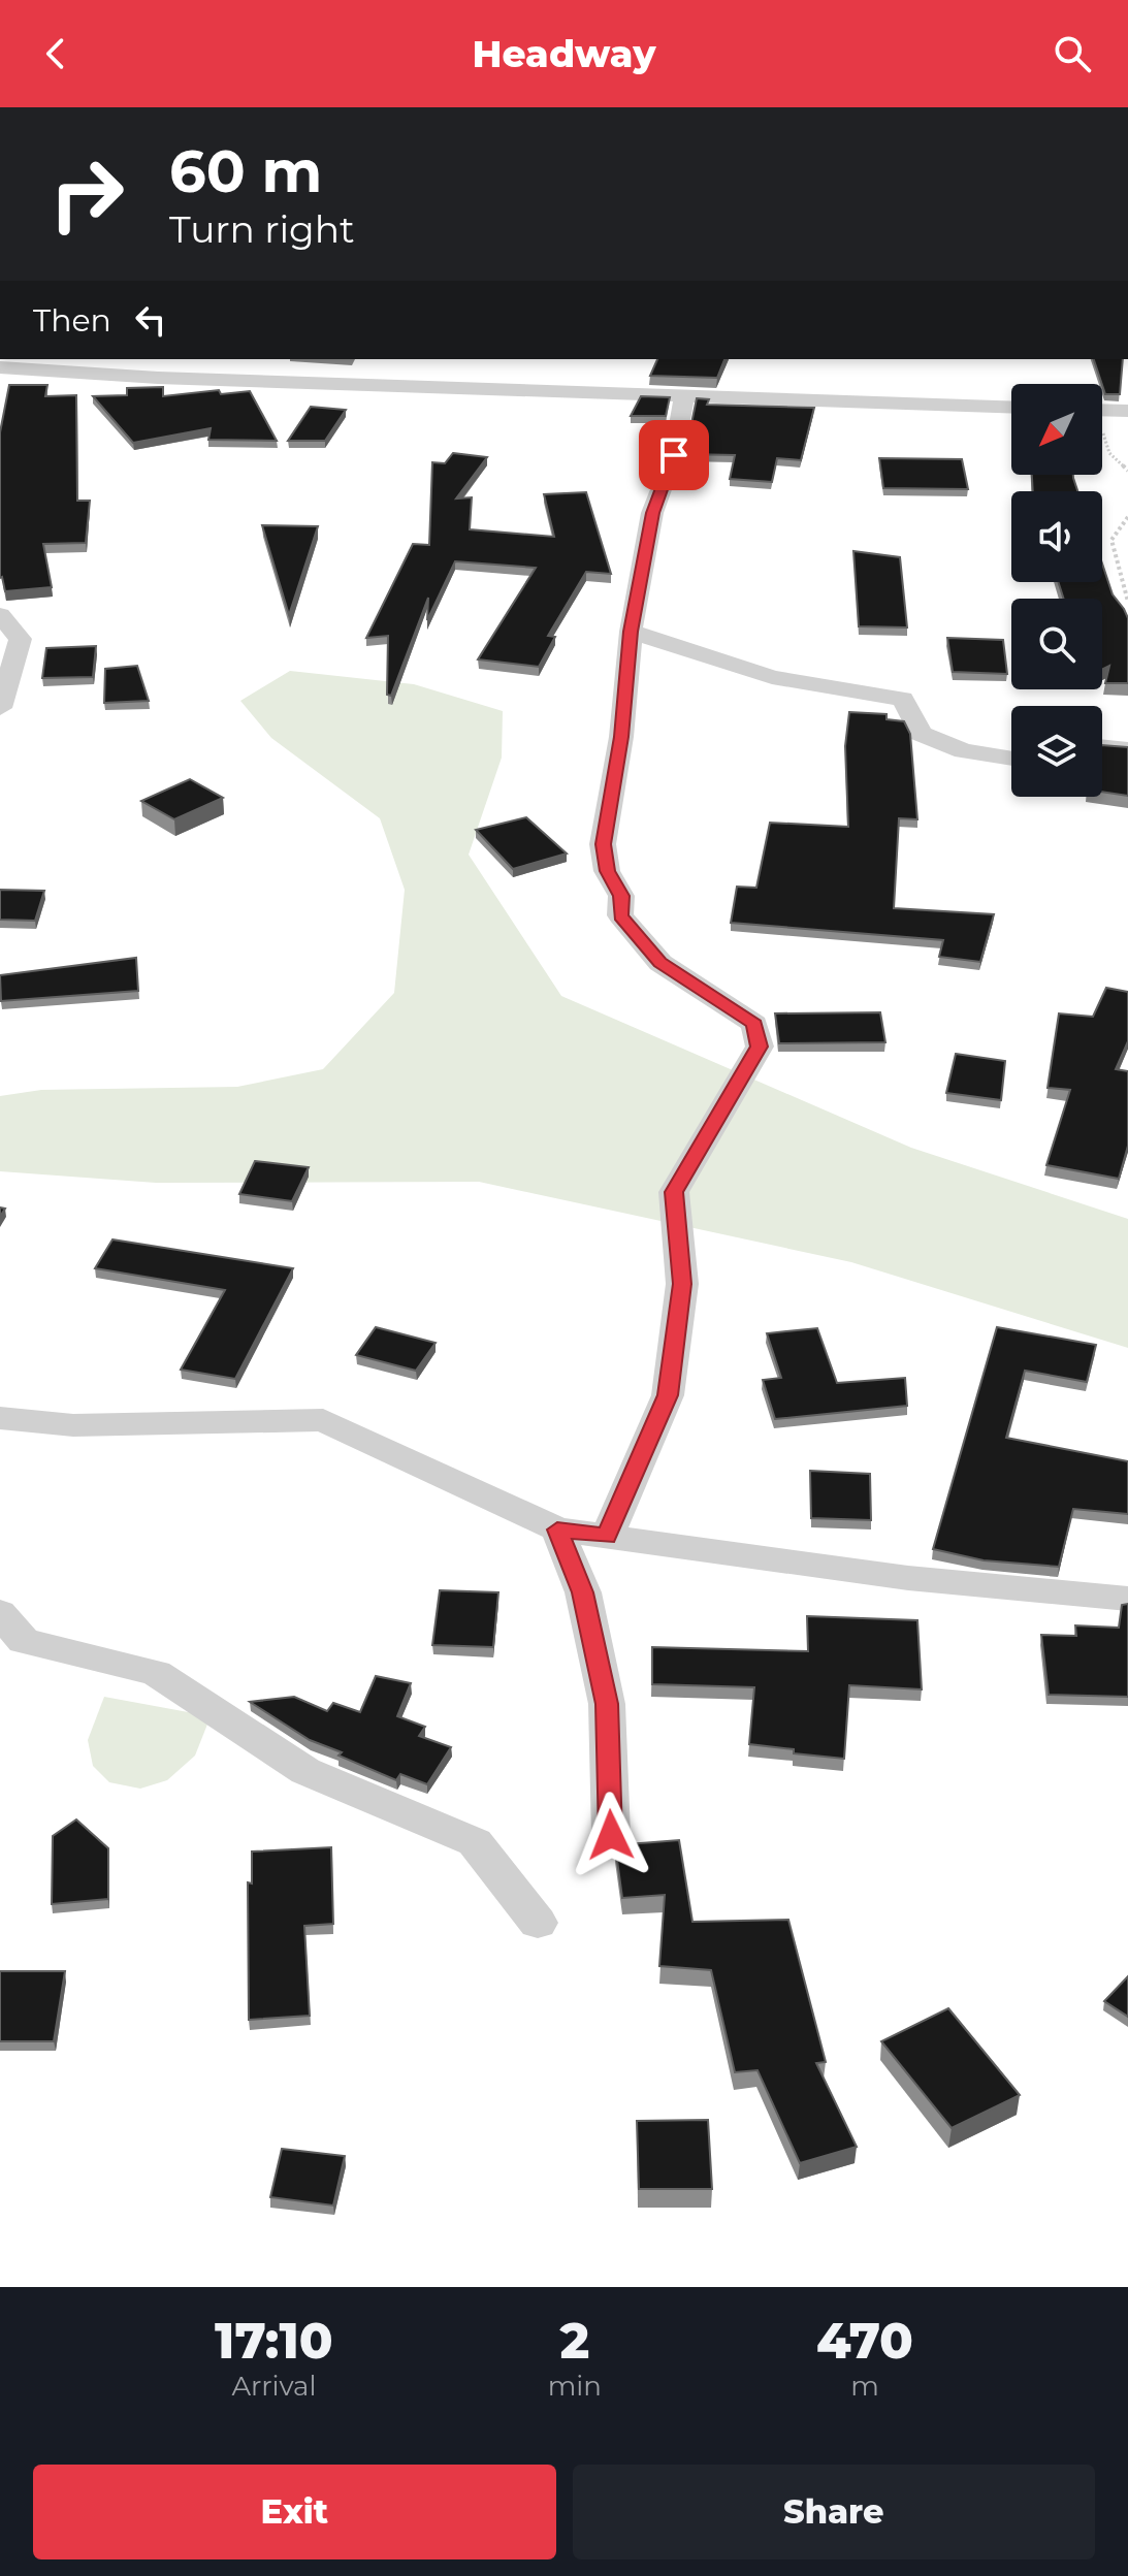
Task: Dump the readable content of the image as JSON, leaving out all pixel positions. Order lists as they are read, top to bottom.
{
  "north": "bottom left",
  "page": {
    "header": "Headway",
    "turn": ["60 m", "Turn right"],
    "then": "Then",
    "eta": [
      "17:10",
      "Arrival",
      "2",
      "min",
      "470",
      "m"
    ],
    "buttons": ["Exit", "Share"]
  }
}
